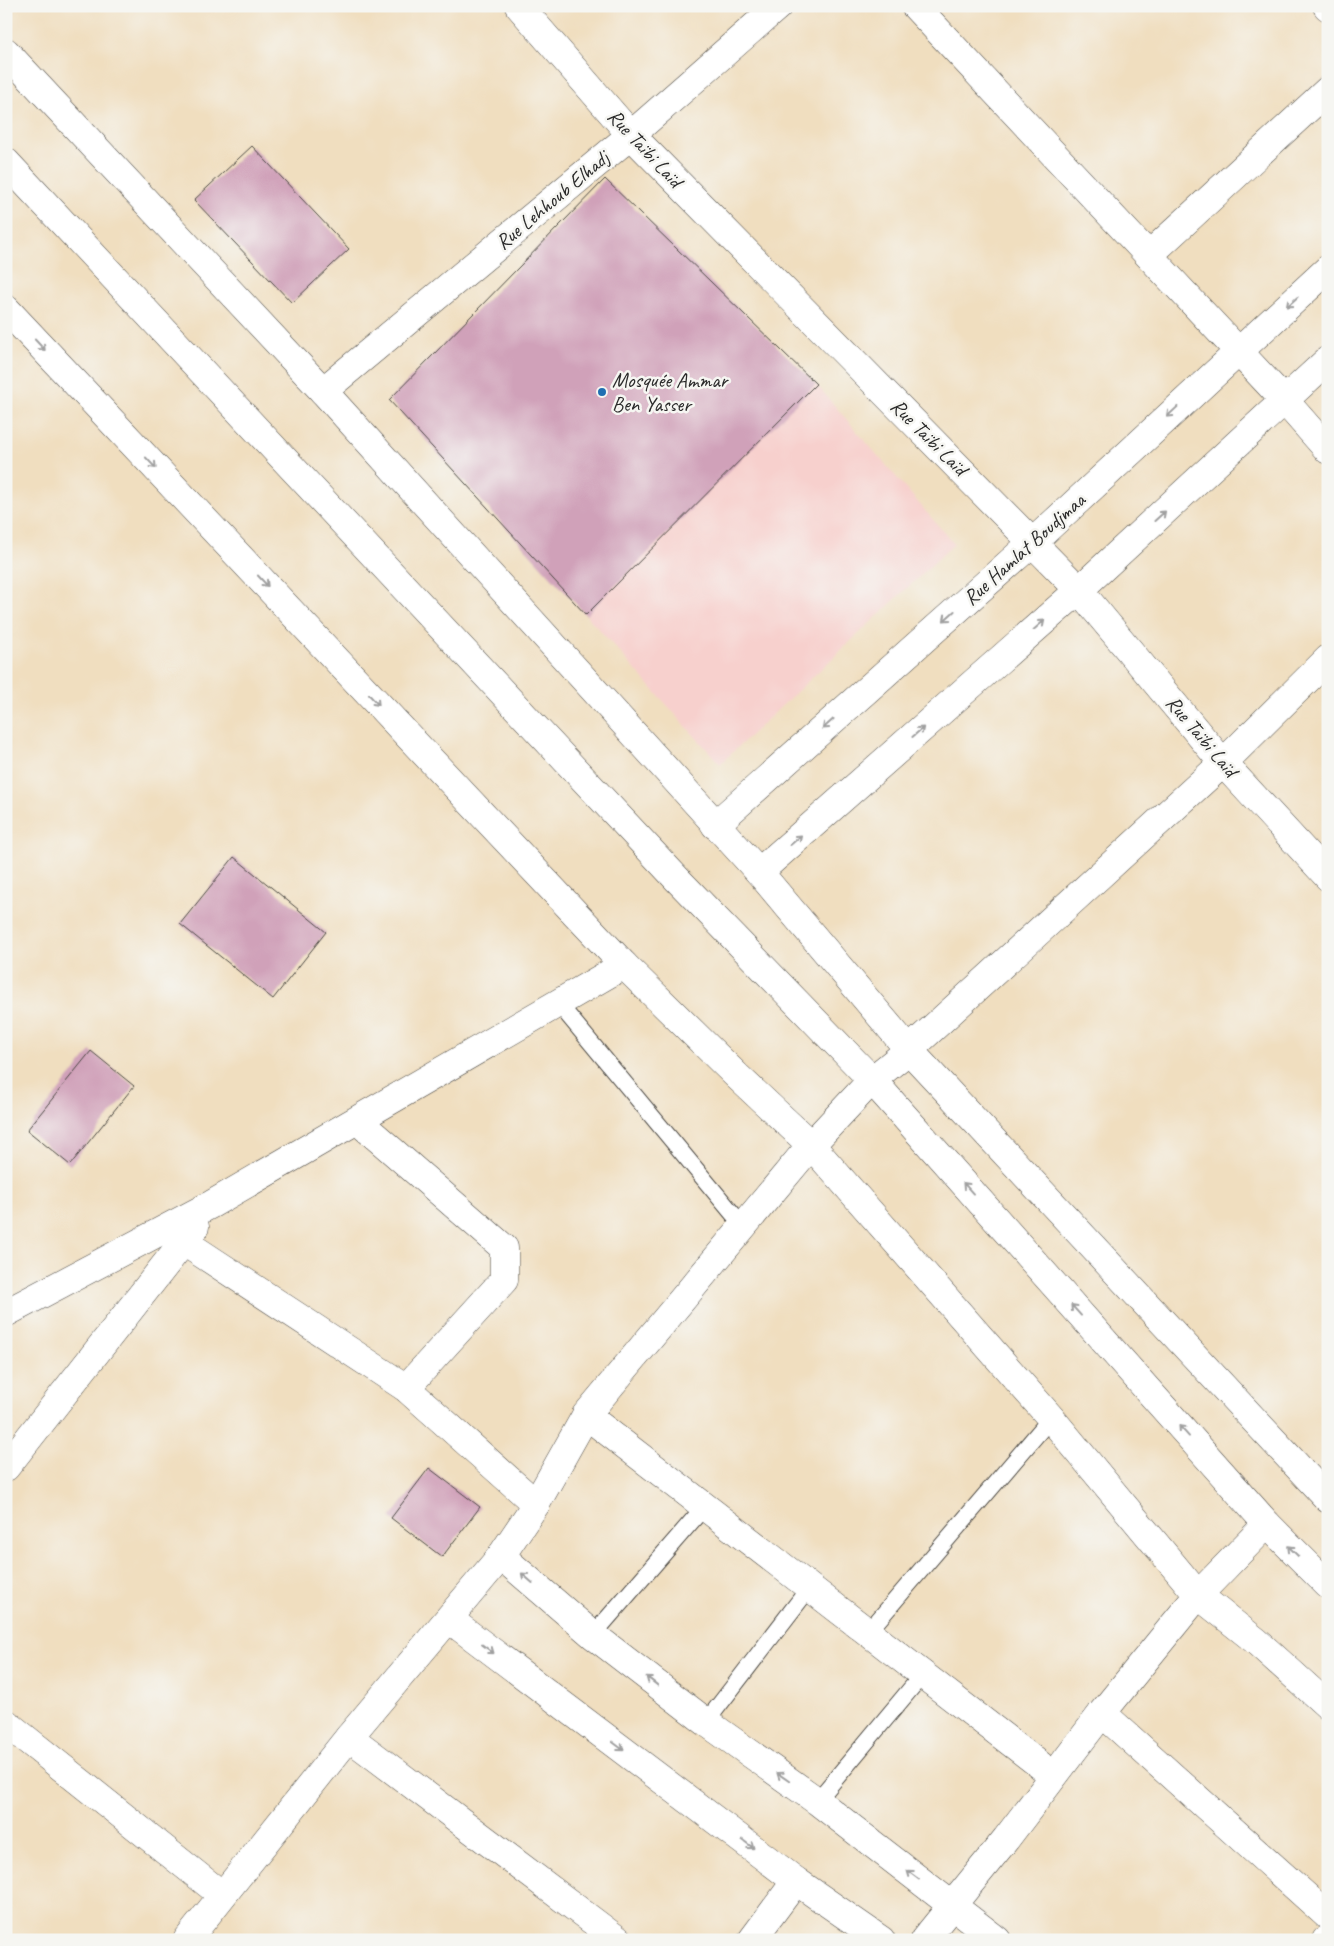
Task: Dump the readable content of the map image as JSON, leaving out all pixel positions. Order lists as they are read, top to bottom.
{
  "streets": {
    "street": ["Rue Taïbi Laïd", "Rue Lehhoub Elhadj", "Rue Hamlat Boudjmaa"]
  },
  "crossings": [
    ["Rue Taïbi Laïd", "Rue Lehhoub Elhadj"],
    ["Rue Taïbi Laïd", "Rue Hamlat Boudjmaa"]
  ],
  "places": ["Mosquée Ammar Ben Yasser"]
}
